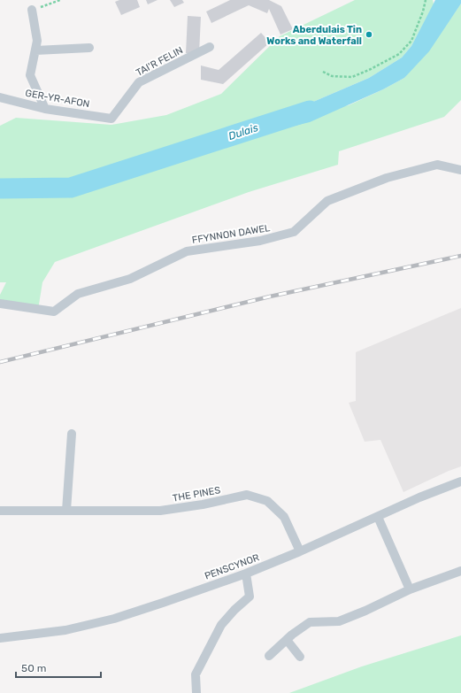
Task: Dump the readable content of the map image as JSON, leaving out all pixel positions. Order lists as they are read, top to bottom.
{
  "streets": {
    "street": [
      "TAI'R FELIN",
      "GER-YR-AFON",
      "FFYNNON DAWEL",
      "THE PINES",
      "PENSCYNOR"
    ]
  },
  "crossings": [
    ["TAI'R FELIN", "GER-YR-AFON"],
    ["THE PINES", "PENSCYNOR"]
  ],
  "water": ["Dulais"],
  "places": ["Aberdulais Tin Works and Waterfall"],
  "scale_bar": "50 m"
}
